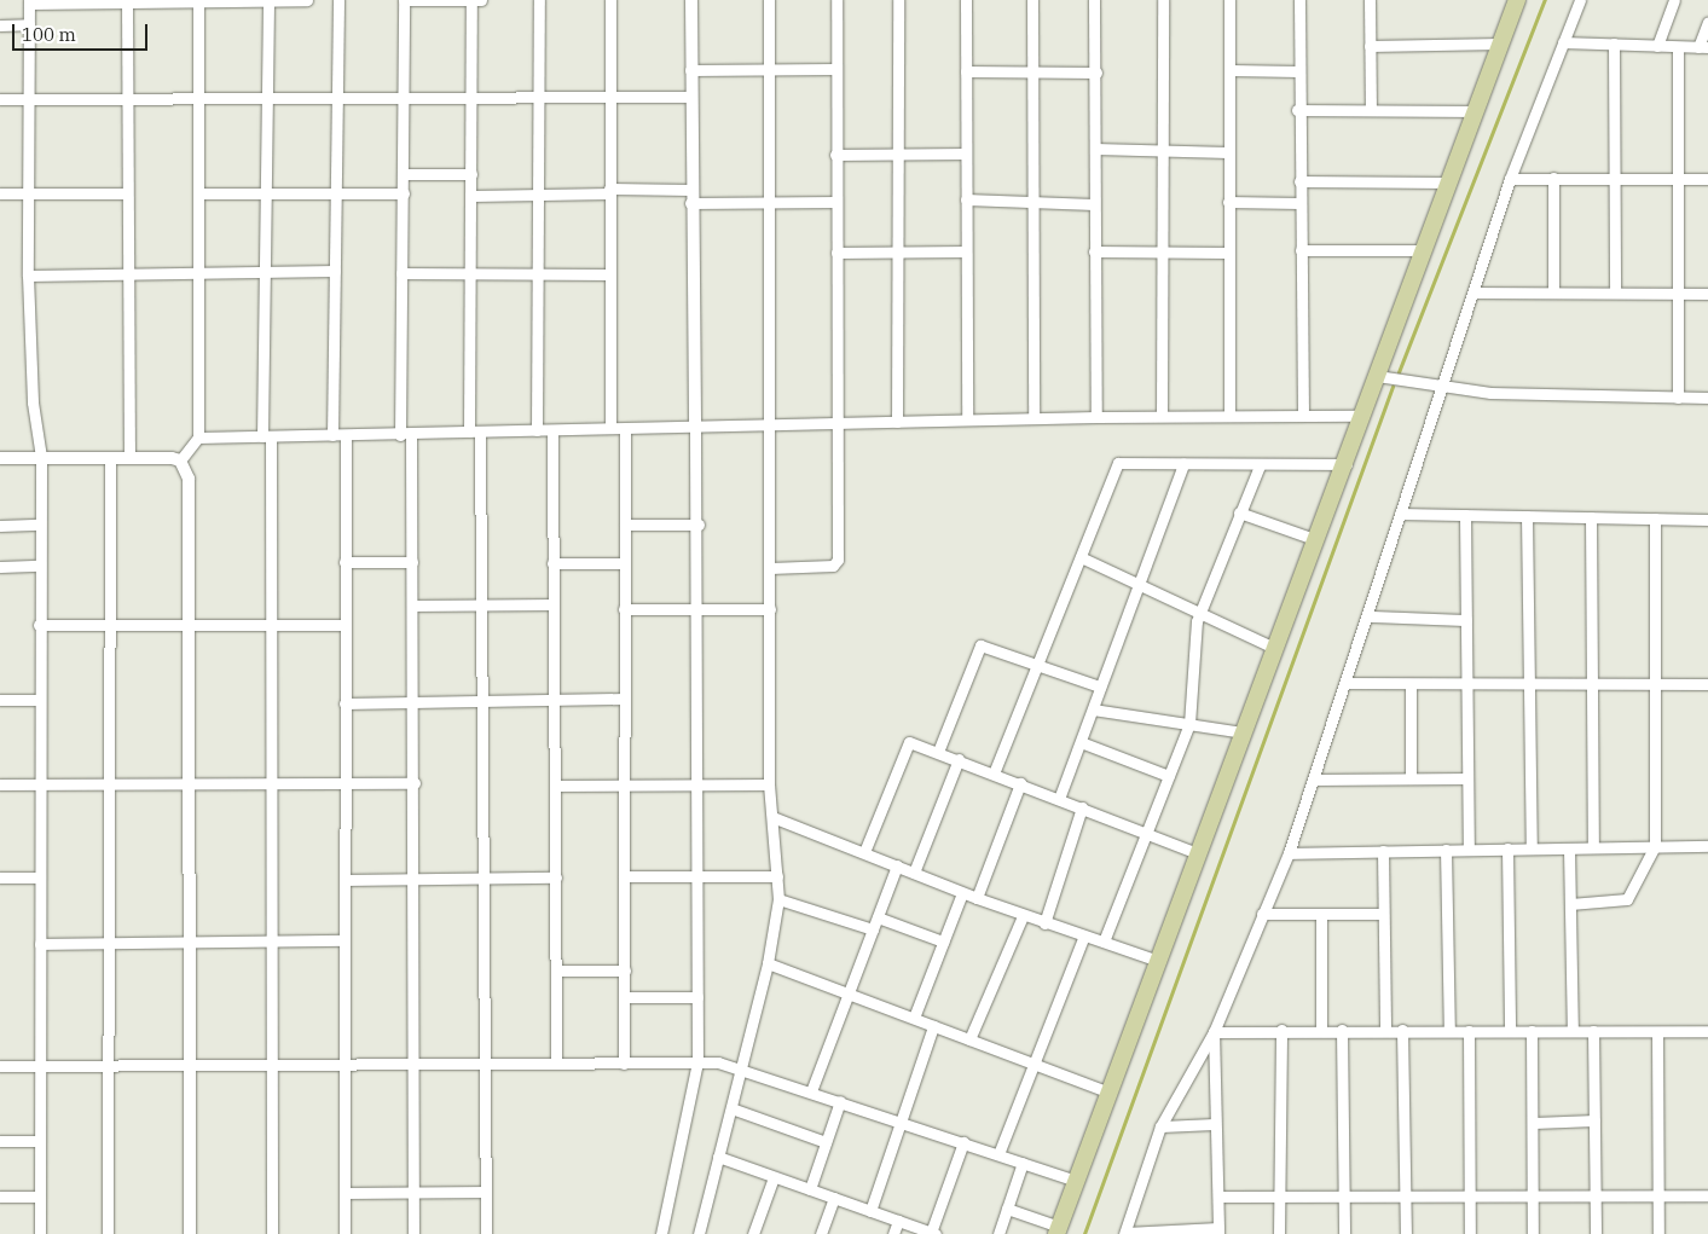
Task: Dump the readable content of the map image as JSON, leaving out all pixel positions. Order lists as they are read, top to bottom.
{
  "scale_bar": "100 m"
}
